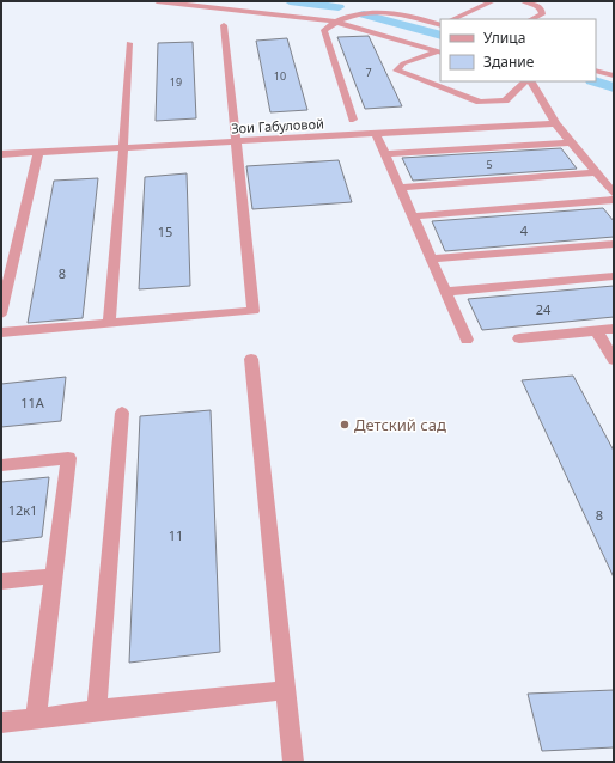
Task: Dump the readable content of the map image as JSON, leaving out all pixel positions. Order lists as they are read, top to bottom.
{
  "streets": {
    "street": ["Зои Габуловой"]
  },
  "places": ["Детский сад"],
  "house_numbers": [
    "7",
    "10",
    "19",
    "5",
    "4",
    "15",
    "8",
    "24",
    "11А",
    "12к1",
    "8",
    "11"
  ],
  "legend": ["Улица", "Здание"]
}
